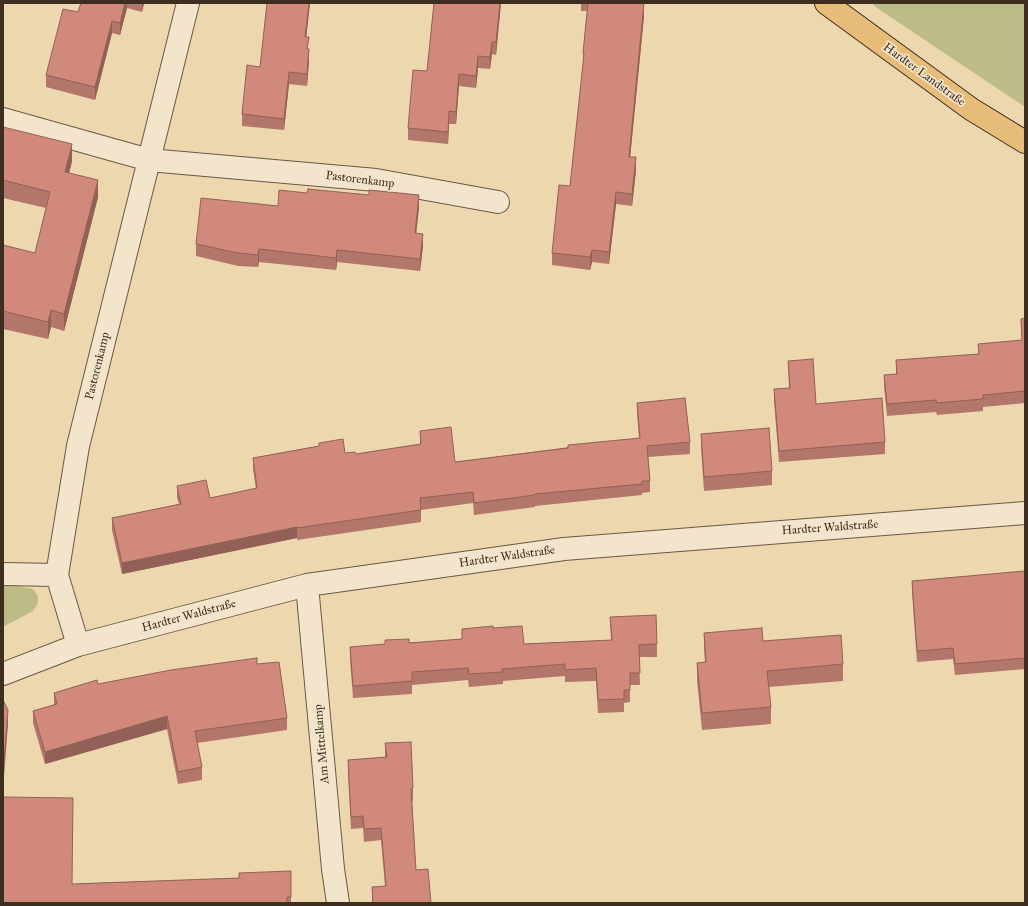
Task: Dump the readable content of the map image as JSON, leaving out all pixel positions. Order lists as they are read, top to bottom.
{
  "streets": {
    "main road": ["Hardter Landstraße"],
    "street": ["Pastorenkamp", "Hardter Waldstraße", "Am Mittelkamp"]
  },
  "crossings": [
    ["Pastorenkamp", "Hardter Waldstraße"],
    ["Hardter Waldstraße", "Am Mittelkamp"]
  ]
}
